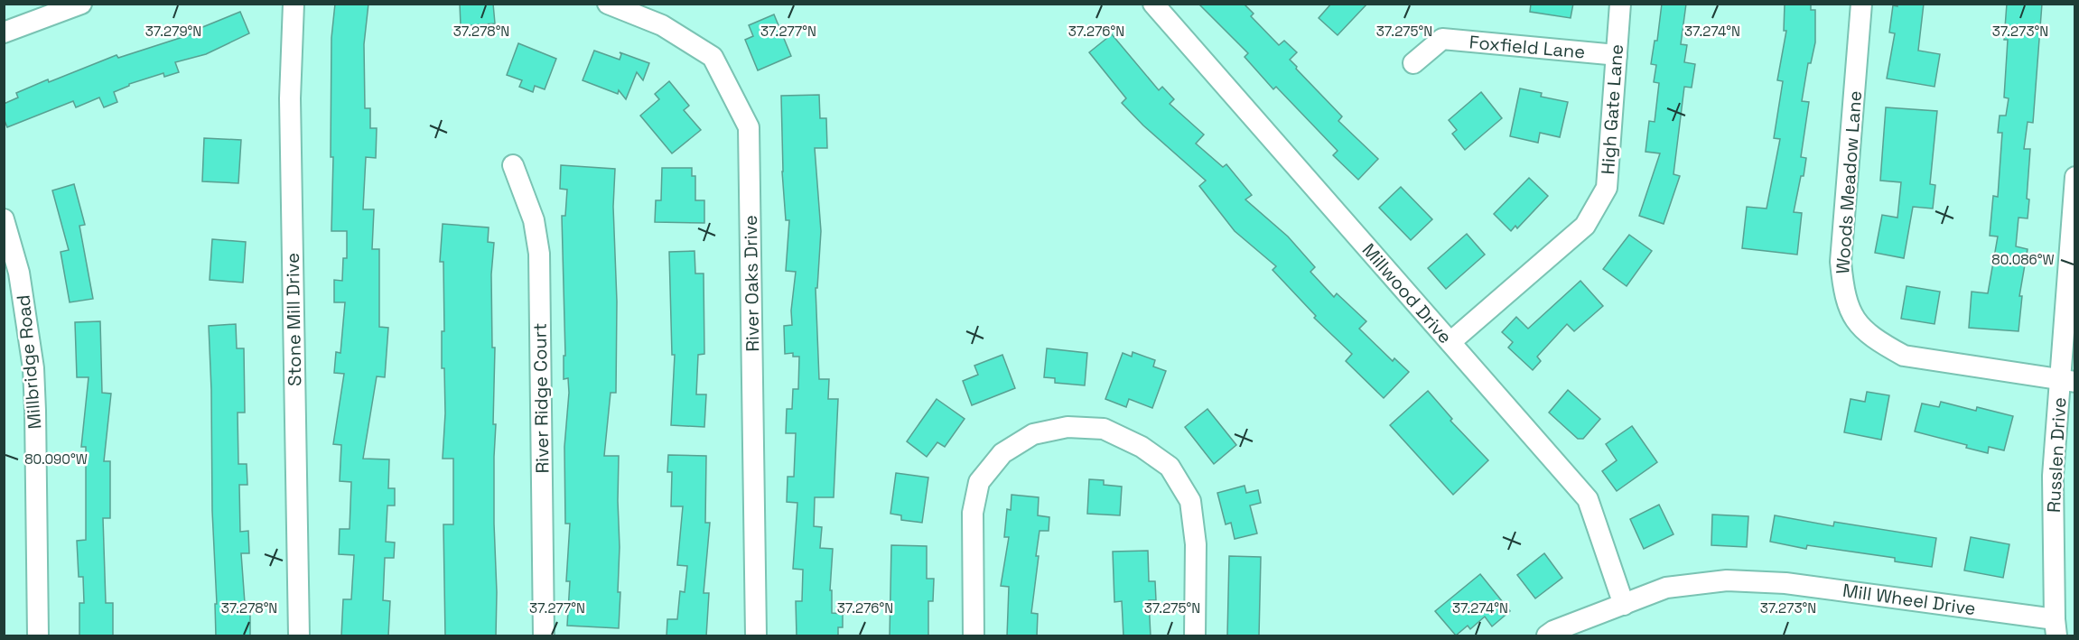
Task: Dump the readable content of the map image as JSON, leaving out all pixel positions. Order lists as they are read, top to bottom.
{
  "streets": {
    "street": [
      "Foxfield Lane",
      "High Gate Lane",
      "Woods Meadow Lane",
      "River Oaks Drive",
      "Millwood Drive",
      "Stone Mill Drive",
      "Millbridge Road",
      "River Ridge Court",
      "Russlen Drive",
      "Mill Wheel Drive"
    ]
  },
  "crossings": [
    ["Foxfield Lane", "High Gate Lane"],
    ["High Gate Lane", "Millwood Drive"],
    ["Woods Meadow Lane", "Russlen Drive"],
    ["Millwood Drive", "Mill Wheel Drive"],
    ["Russlen Drive", "Mill Wheel Drive"]
  ],
  "coordinates": [
    "37.279°N",
    "37.274°N",
    "37.278°N",
    "37.277°N",
    "37.276°N",
    "37.275°N",
    "37.273°N",
    "80.086°W",
    "80.090°W"
  ]
}
